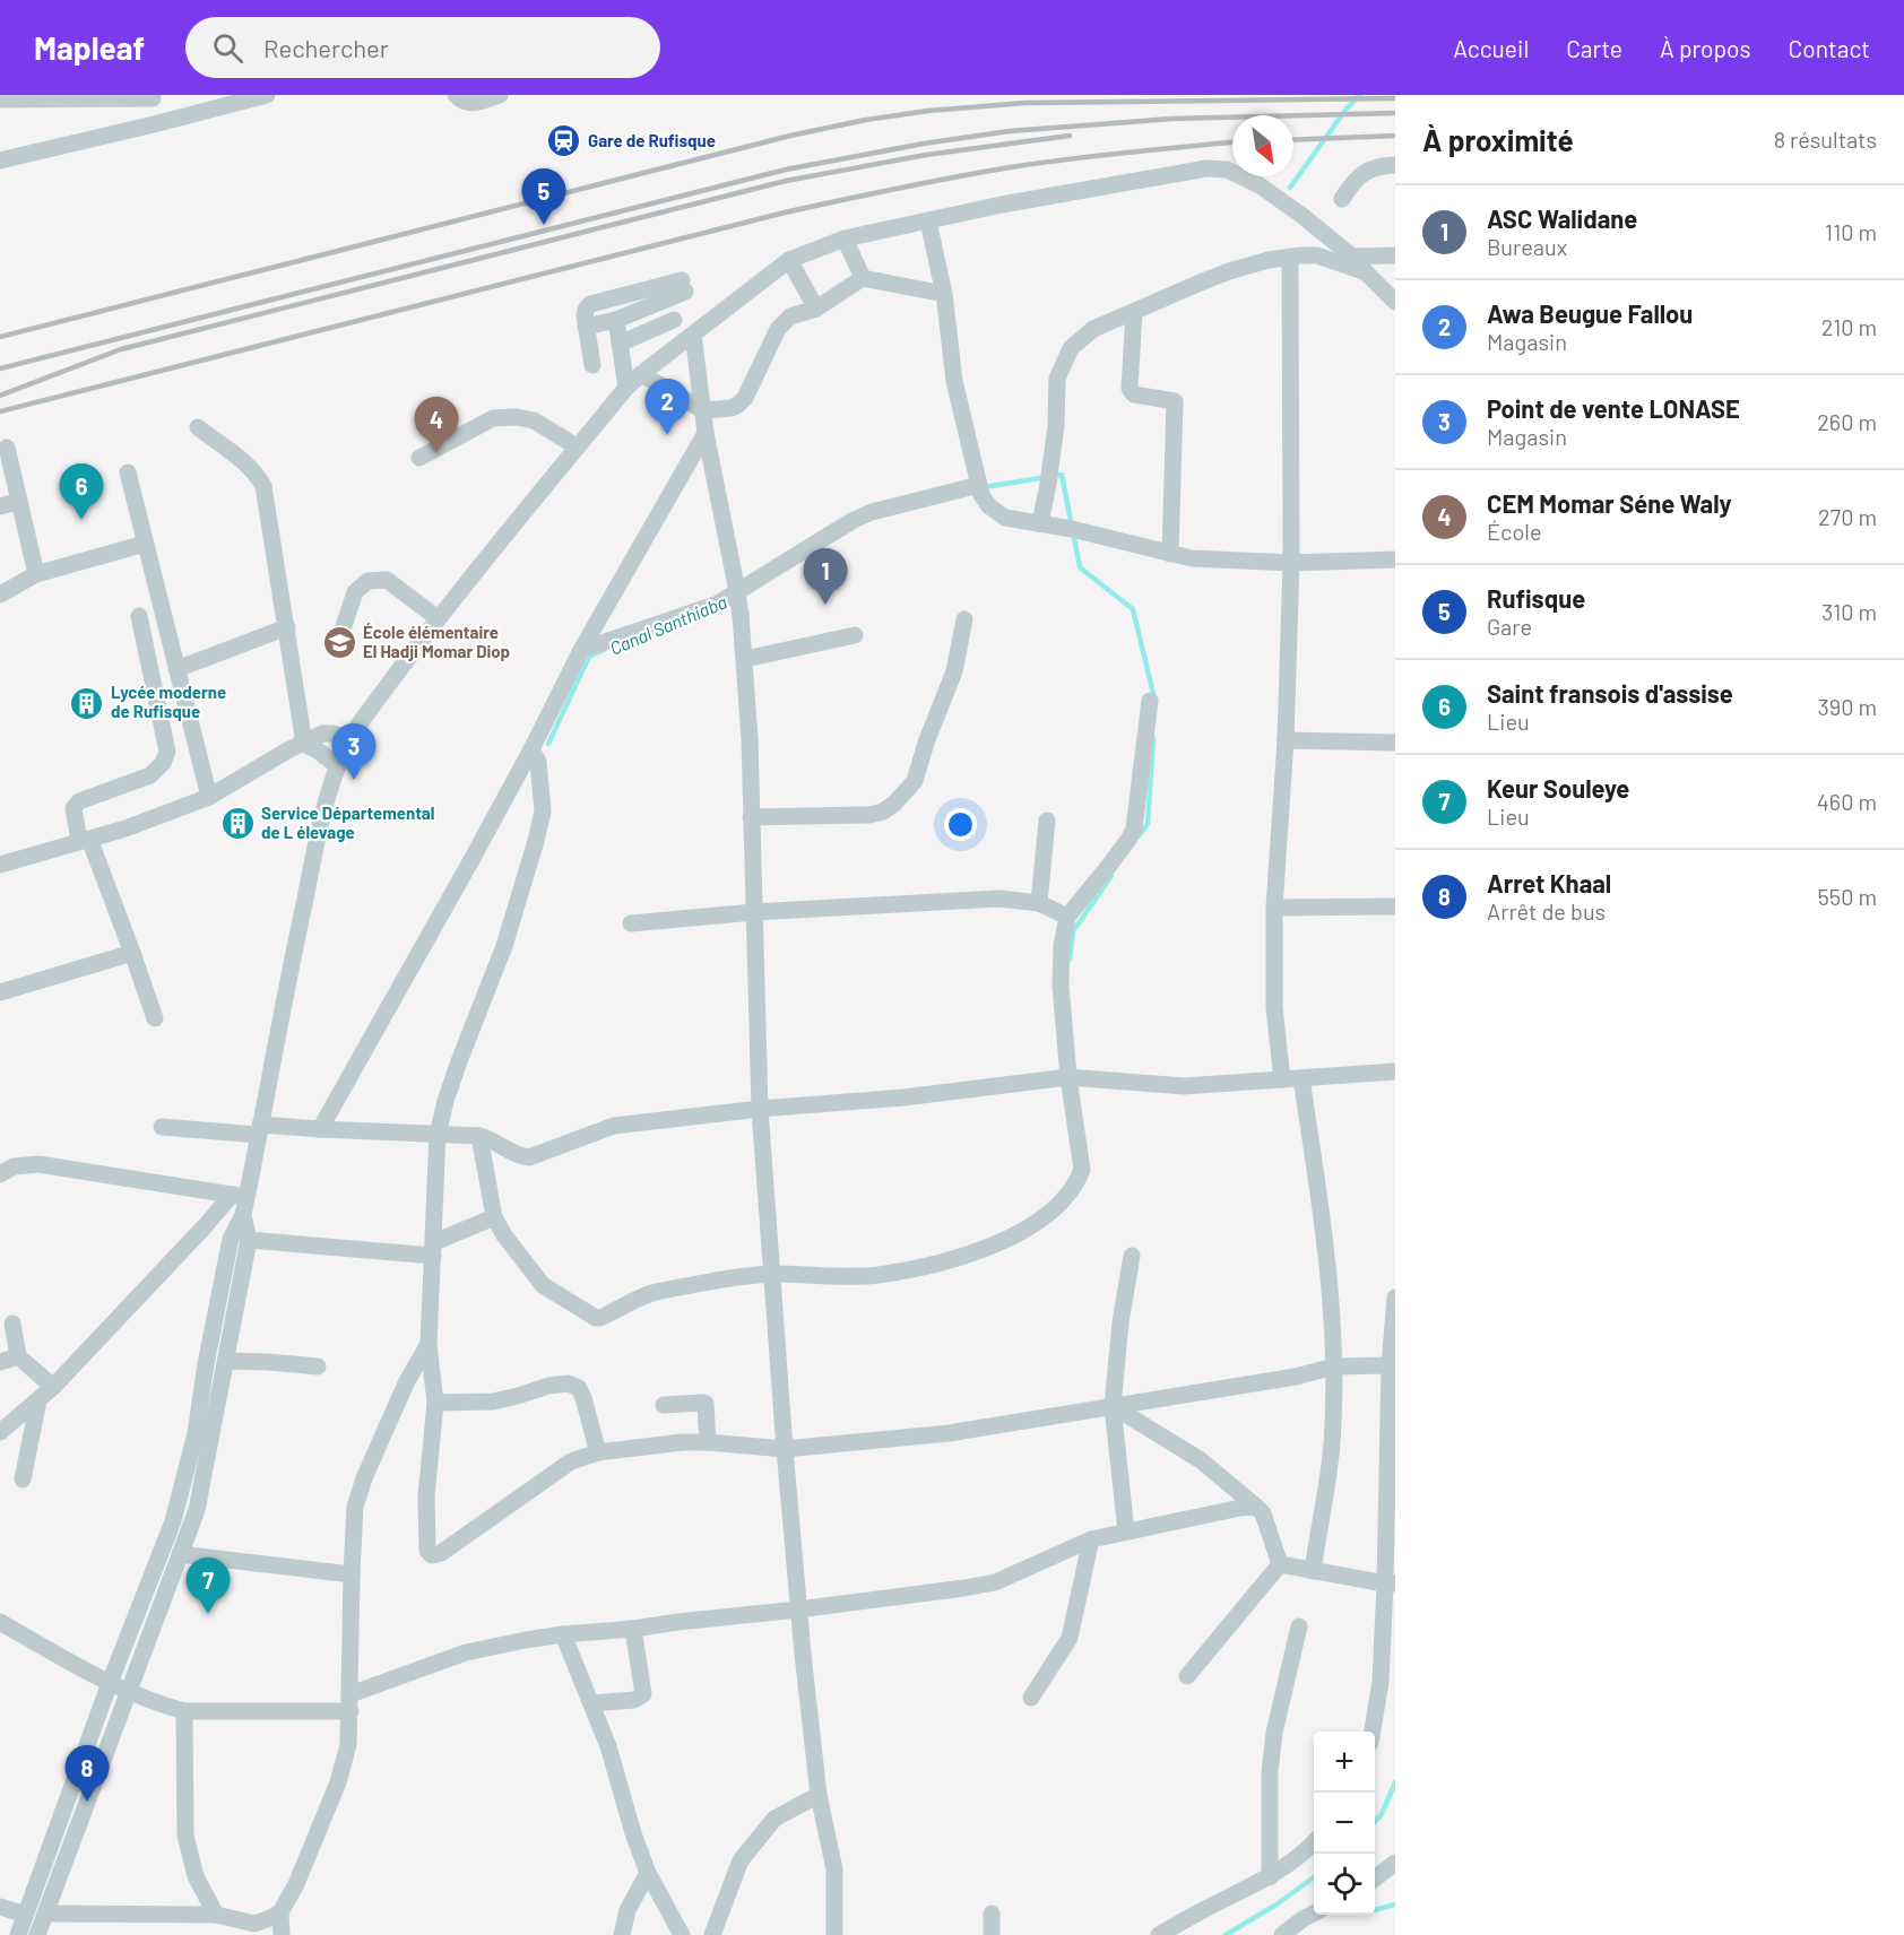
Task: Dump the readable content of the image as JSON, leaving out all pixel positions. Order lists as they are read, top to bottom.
{
  "water": ["Canal Santhiaba"],
  "places": {
    "station": ["Gare de Rufisque"],
    "school or university": ["École élémentaire El Hadji Momar Diop"],
    "building": ["Lycée moderne de Rufisque", "Service Départemental de L élevage"]
  },
  "north": "bottom right",
  "page": {
    "header": "Mapleaf",
    "search": "Rechercher",
    "nav": [
      "Accueil",
      "Carte",
      "À propos",
      "Contact"
    ],
    "heading": ["À proximité", "8 résultats"],
    "pins": [
      "5",
      "2",
      "4",
      "6",
      "1",
      "3",
      "7",
      "8"
    ],
    "list": [
      {
        "mark": "1",
        "name": "ASC Walidane",
        "note": "Bureaux",
        "value": "110 m"
      },
      {
        "mark": "2",
        "name": "Awa Beugue Fallou",
        "note": "Magasin",
        "value": "210 m"
      },
      {
        "mark": "3",
        "name": "Point de vente LONASE",
        "note": "Magasin",
        "value": "260 m"
      },
      {
        "mark": "4",
        "name": "CEM Momar Séne Waly",
        "note": "École",
        "value": "270 m"
      },
      {
        "mark": "5",
        "name": "Rufisque",
        "note": "Gare",
        "value": "310 m"
      },
      {
        "mark": "6",
        "name": "Saint fransois d'assise",
        "note": "Lieu",
        "value": "390 m"
      },
      {
        "mark": "7",
        "name": "Keur Souleye",
        "note": "Lieu",
        "value": "460 m"
      },
      {
        "mark": "8",
        "name": "Arret Khaal",
        "note": "Arrêt de bus",
        "value": "550 m"
      }
    ],
    "map_buttons": ["+", "−"]
  }
}
